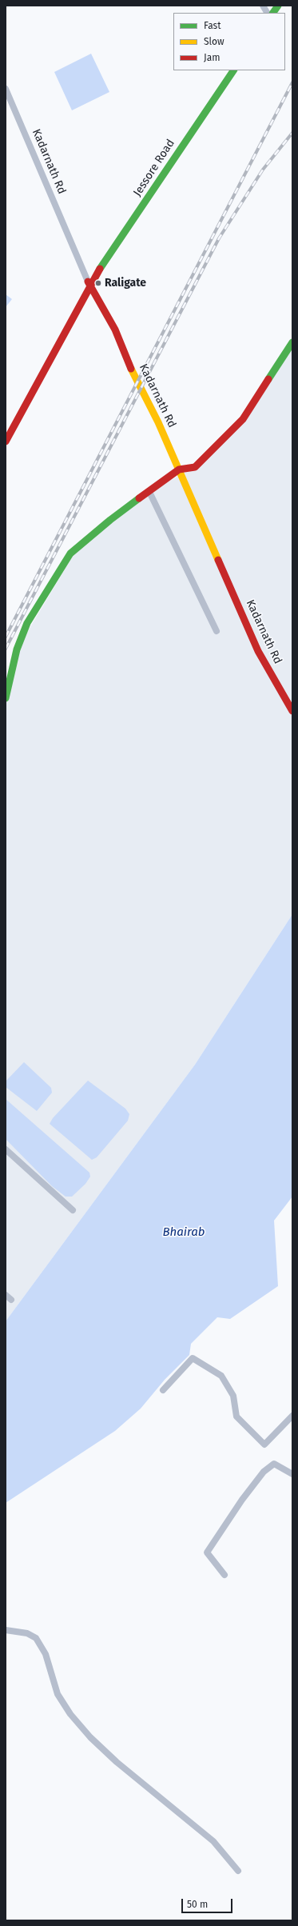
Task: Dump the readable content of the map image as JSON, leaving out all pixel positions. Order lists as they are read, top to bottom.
{
  "streets": {
    "main road": ["Kadarnath Rd", "Jessore Road"]
  },
  "crossings": [
    ["Kadarnath Rd", "Jessore Road"]
  ],
  "water": ["Bhairab"],
  "places": ["Raligate"],
  "legend": ["Fast", "Slow", "Jam"],
  "scale_bar": "50 m"
}
